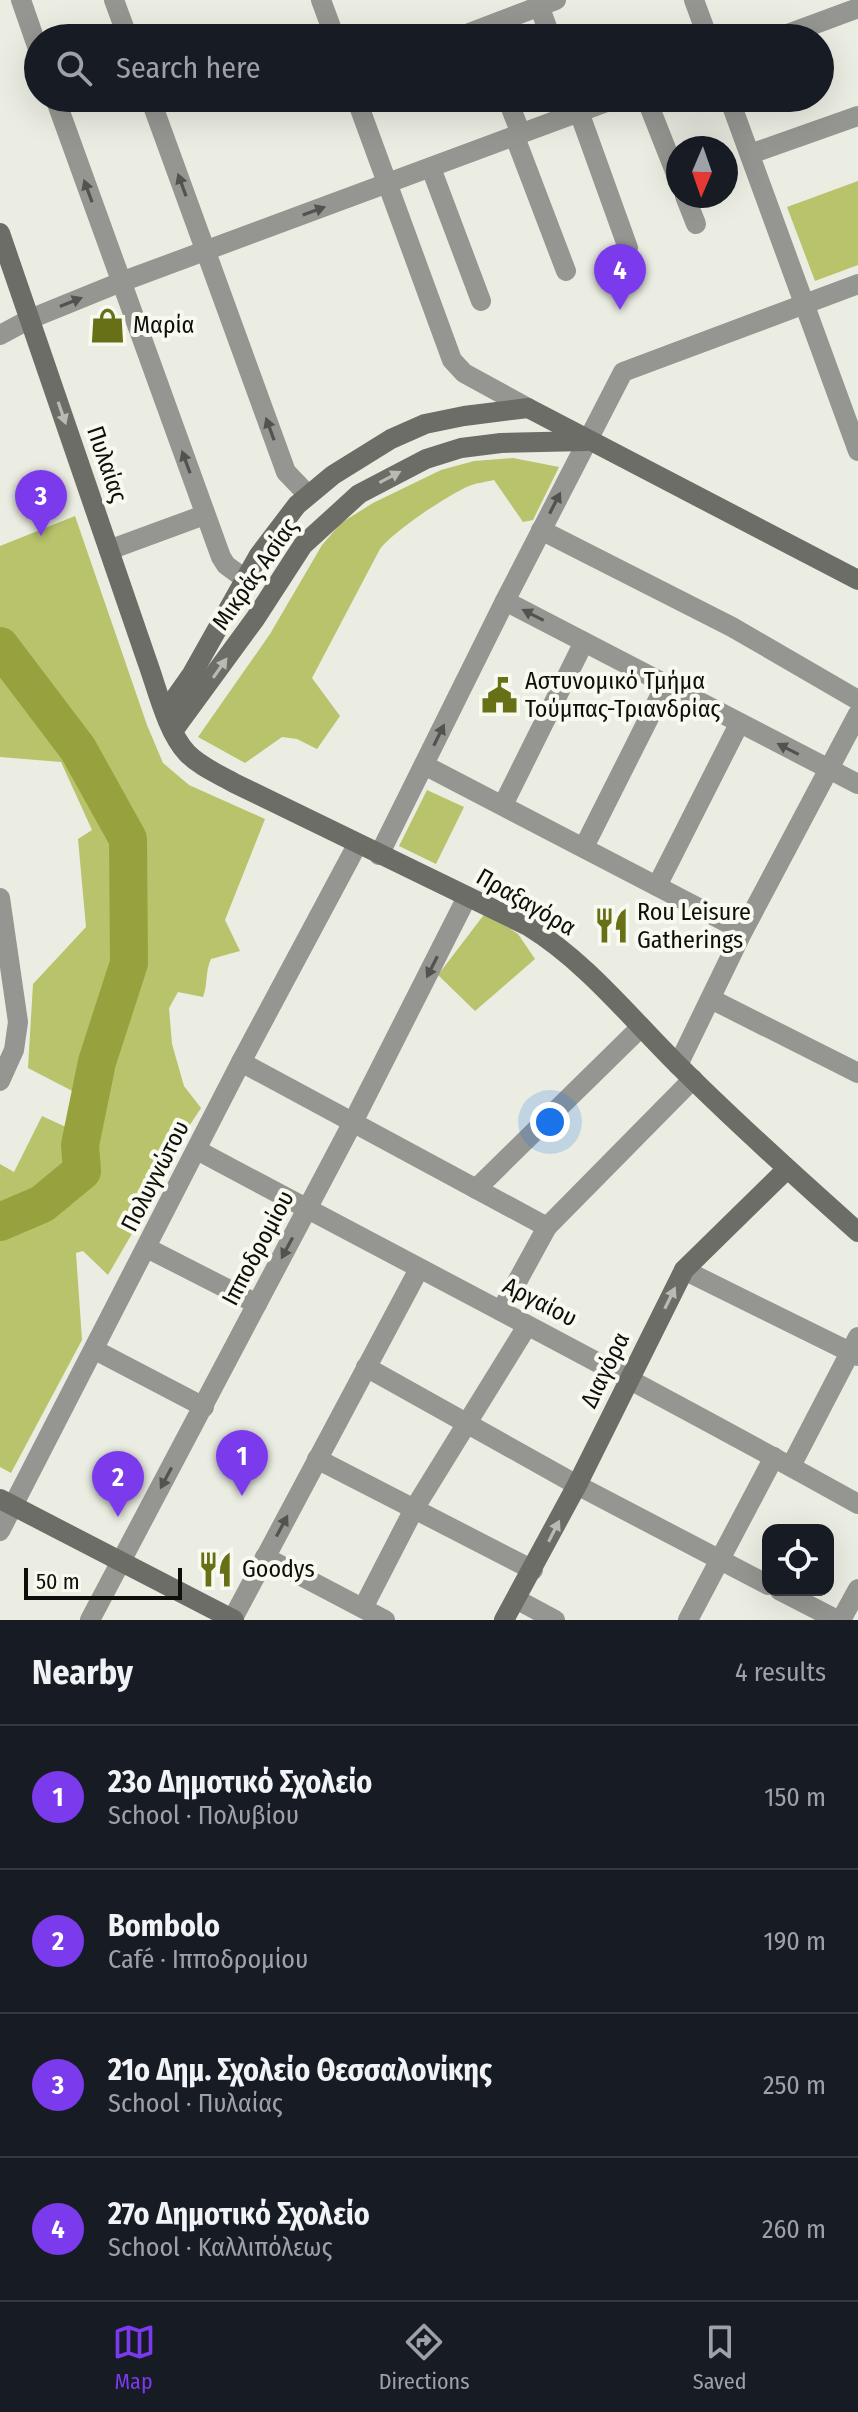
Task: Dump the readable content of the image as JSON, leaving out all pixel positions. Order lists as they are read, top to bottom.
{
  "streets": {
    "street": [
      "Πυλαίας",
      "Μικράς Ασίας",
      "Πραξαγόρα",
      "Πολυγνώτου",
      "Ιπποδρομίου",
      "Αργαίου",
      "Διαγόρα"
    ]
  },
  "crossings": [
    ["Πυλαίας", "Μικράς Ασίας"],
    ["Πυλαίας", "Πραξαγόρα"],
    ["Μικράς Ασίας", "Πραξαγόρα"],
    ["Πραξαγόρα", "Πολυγνώτου"],
    ["Πραξαγόρα", "Ιπποδρομίου"],
    ["Πραξαγόρα", "Διαγόρα"],
    ["Πολυγνώτου", "Αργαίου"],
    ["Ιπποδρομίου", "Αργαίου"],
    ["Αργαίου", "Διαγόρα"]
  ],
  "places": {
    "shop": ["Μαρία"],
    "public building": ["Αστυνομικό Τμήμα Τούμπας-Τριανδρίας"],
    "restaurant": ["Rou Leisure Gatherings", "Goodys"]
  },
  "scale_bar": "50 m",
  "north": "bottom",
  "page": {
    "search": "Search here",
    "pins": [
      "4",
      "3",
      "1",
      "2"
    ],
    "scale": "50 m",
    "heading": ["Nearby", "4 results"],
    "list": [
      {
        "mark": "1",
        "name": "23ο Δημοτικό Σχολείο",
        "note": "School · Πολυβίου",
        "value": "150 m"
      },
      {
        "mark": "2",
        "name": "Bombolo",
        "note": "Café · Ιπποδρομίου",
        "value": "190 m"
      },
      {
        "mark": "3",
        "name": "21ο Δημ. Σχολείο Θεσσαλονίκης",
        "note": "School · Πυλαίας",
        "value": "250 m"
      },
      {
        "mark": "4",
        "name": "27ο Δημοτικό Σχολείο",
        "note": "School · Καλλιπόλεως",
        "value": "260 m"
      }
    ],
    "nav": ["Map", "Directions", "Saved"]
  }
}
